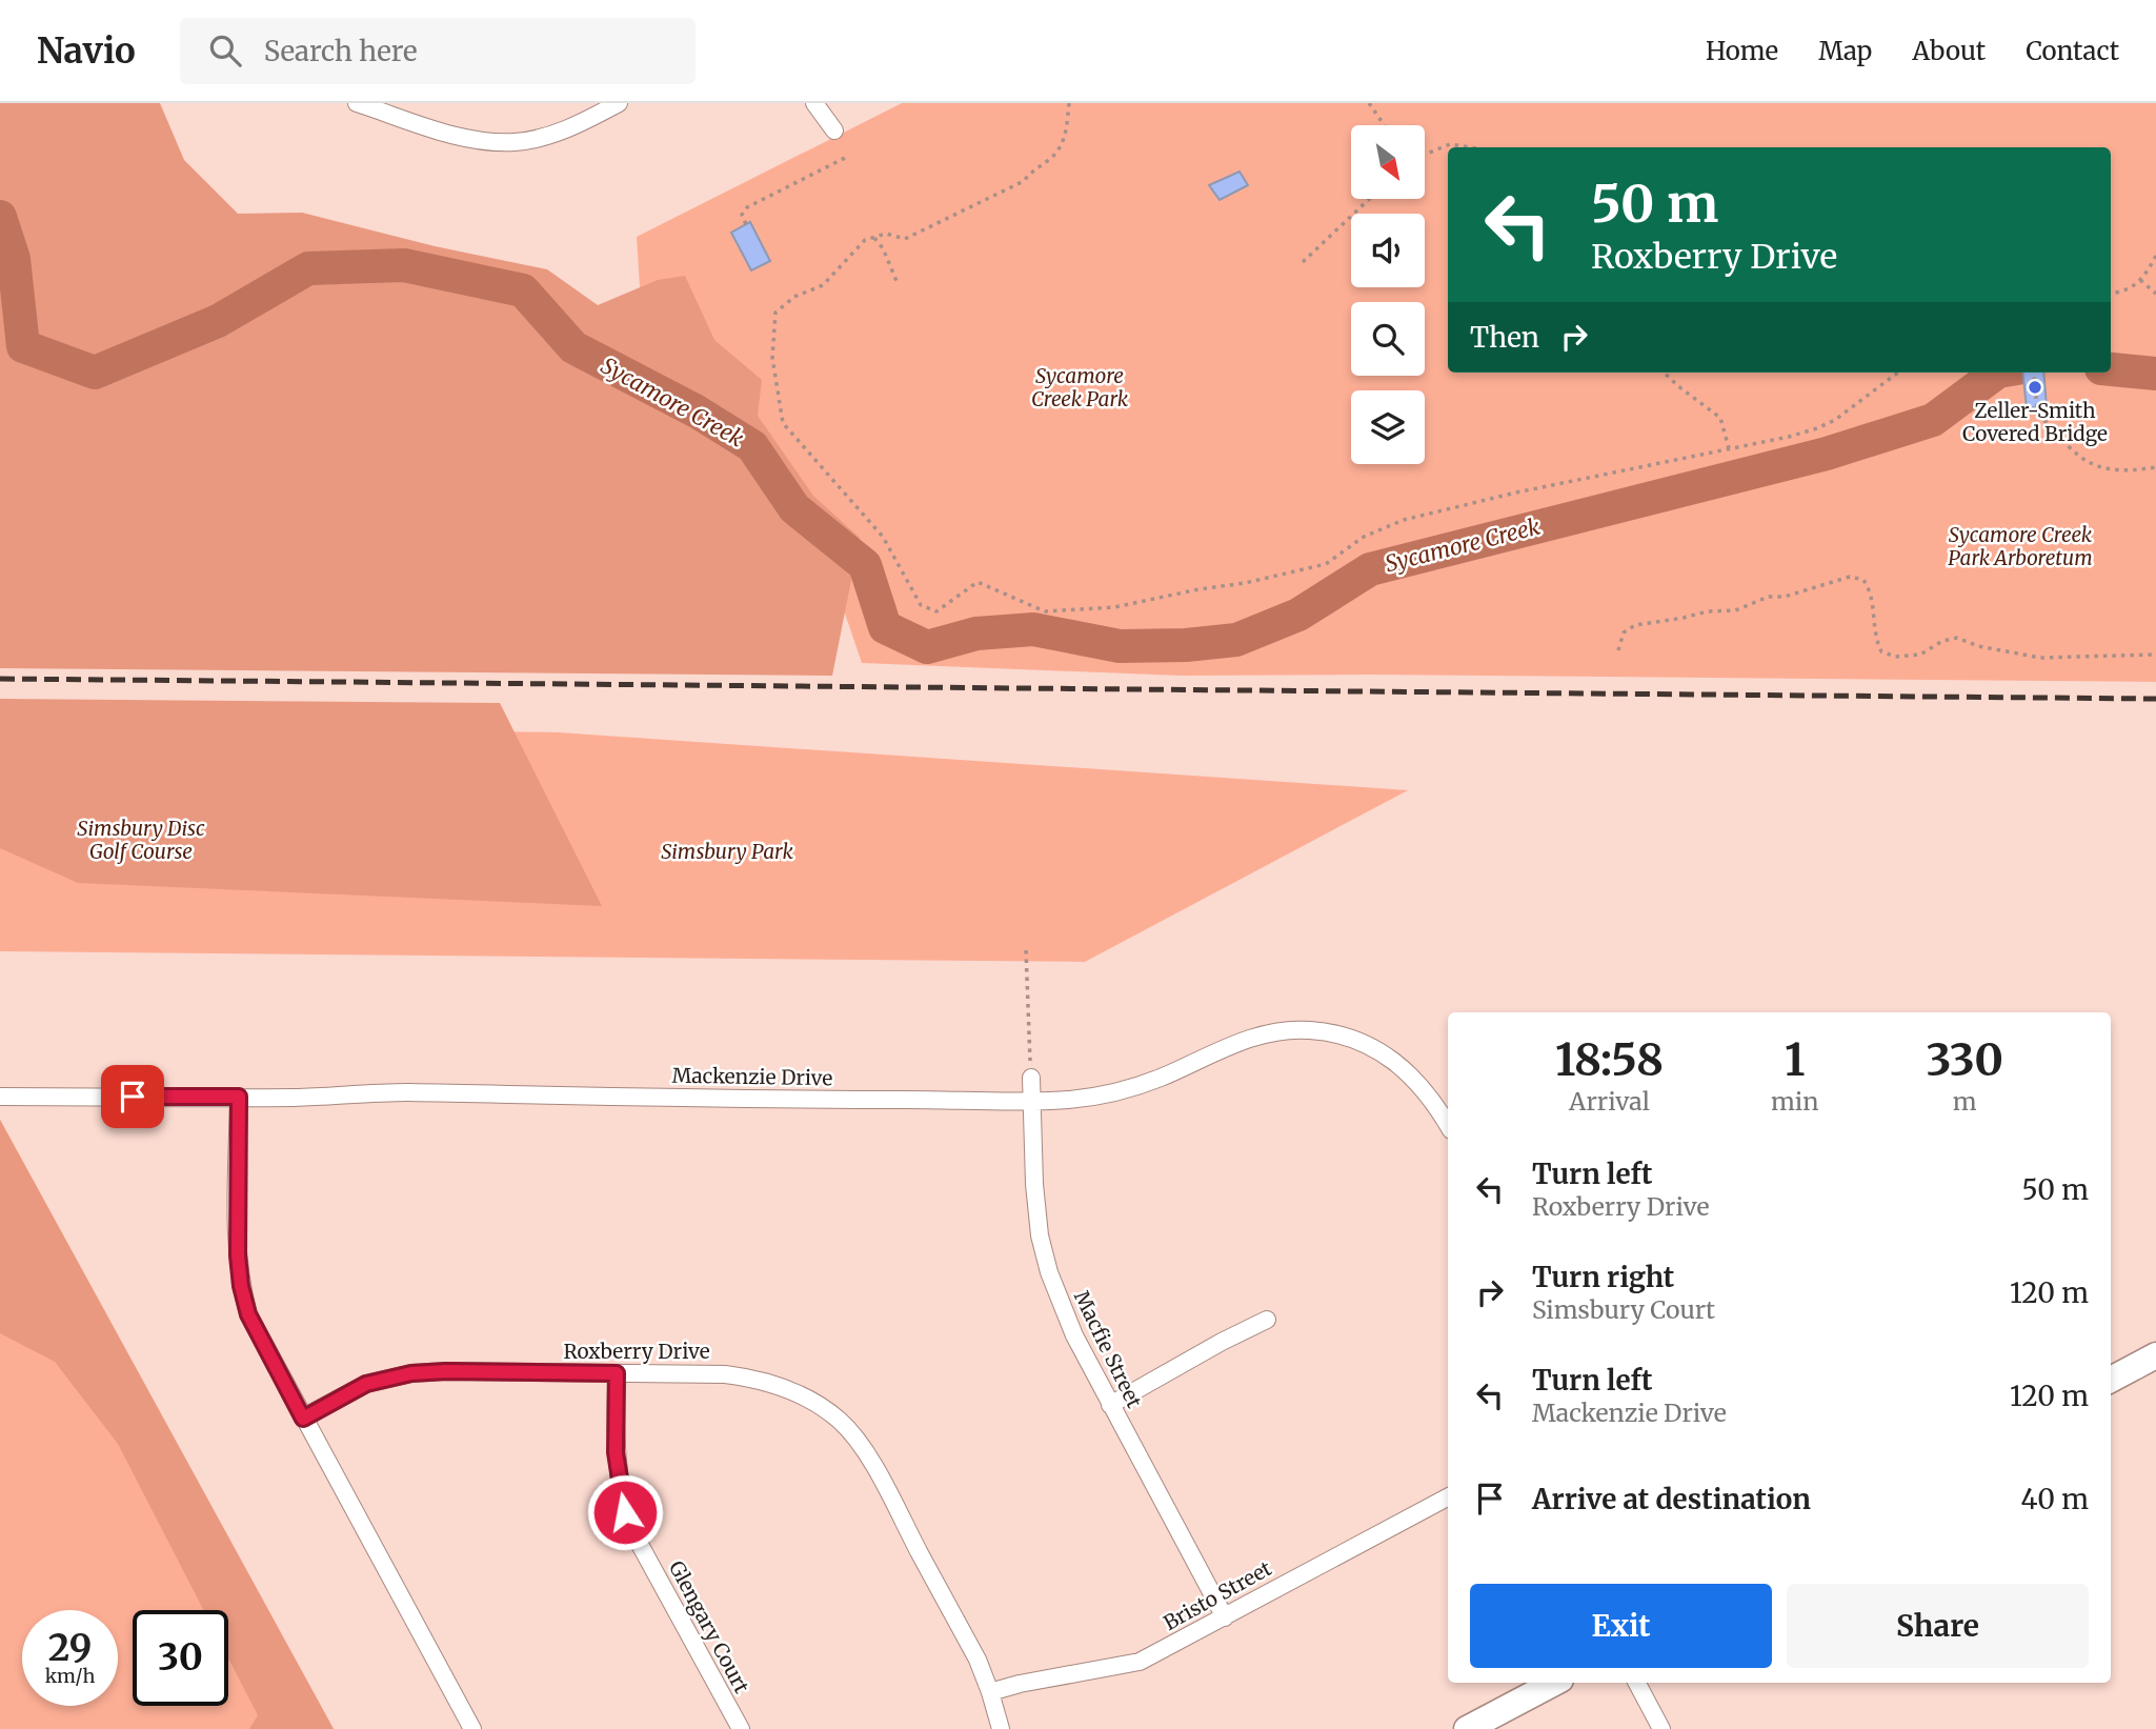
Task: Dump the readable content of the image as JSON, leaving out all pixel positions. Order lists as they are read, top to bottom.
{
  "streets": {
    "street": [
      "Mackenzie Drive",
      "Macfie Street",
      "Roxberry Drive",
      "Bristo Street",
      "Glengary Court"
    ]
  },
  "crossings": [
    ["Mackenzie Drive", "Macfie Street"],
    ["Macfie Street", "Bristo Street"],
    ["Roxberry Drive", "Bristo Street"],
    ["Roxberry Drive", "Glengary Court"]
  ],
  "water": ["Sycamore Creek"],
  "parks": [
    "Sycamore Creek Park",
    "Sycamore Creek Park Arboretum",
    "Simsbury Disc Golf Course",
    "Simsbury Park"
  ],
  "places": ["Zeller-Smith Covered Bridge"],
  "north": "bottom right",
  "page": {
    "header": "Navio",
    "search": "Search here",
    "nav": [
      "Home",
      "Map",
      "About",
      "Contact"
    ],
    "turn": ["50 m", "Roxberry Drive"],
    "then": "Then",
    "eta": [
      "18:58",
      "Arrival",
      "1",
      "min",
      "330",
      "m"
    ],
    "list": [
      {
        "name": "Turn left",
        "note": "Roxberry Drive",
        "value": "50 m"
      },
      {
        "name": "Turn right",
        "note": "Simsbury Court",
        "value": "120 m"
      },
      {
        "name": "Turn left",
        "note": "Mackenzie Drive",
        "value": "120 m"
      },
      {
        "name": "Arrive at destination",
        "value": "40 m"
      }
    ],
    "buttons": ["Exit", "Share"],
    "speed": "29 km/h",
    "limit": "30"
  }
}
